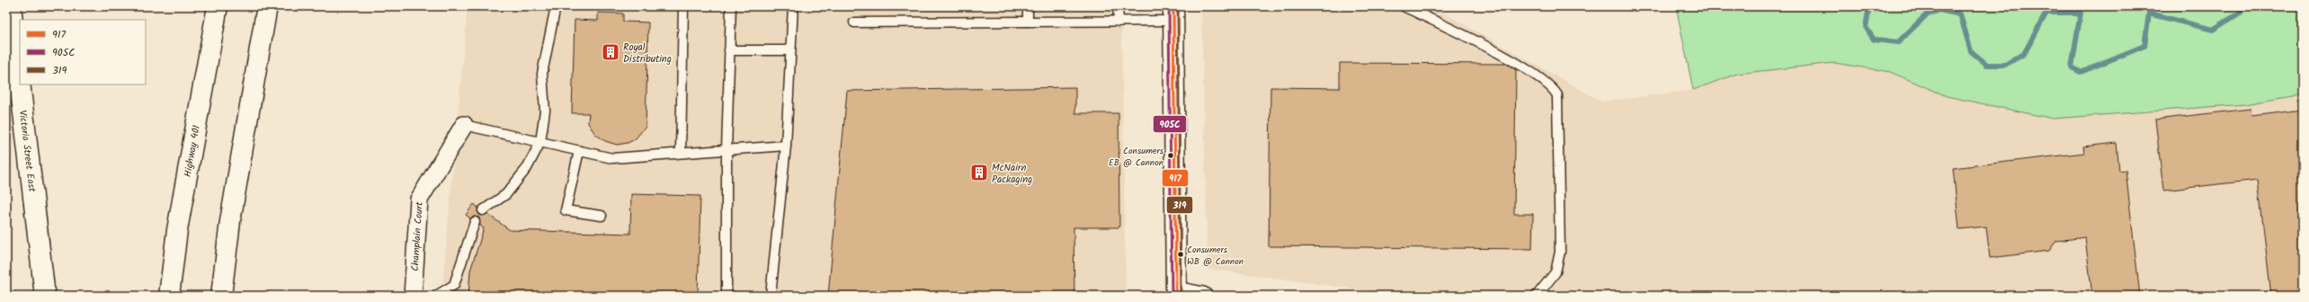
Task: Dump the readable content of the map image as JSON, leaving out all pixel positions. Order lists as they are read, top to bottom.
{
  "streets": {
    "main road": ["Victoria Street East", "Highway 401"],
    "street": ["Champlain Court"]
  },
  "places": {
    "building": ["Royal Distributing", "McNairn Packaging"],
    "other": ["Consumers EB @ Cannon", "Consumers WB @ Cannon"]
  },
  "lines": ["transit line 917", "transit line 905C", "transit line 319"],
  "legend": ["917", "905C", "319"]
}
